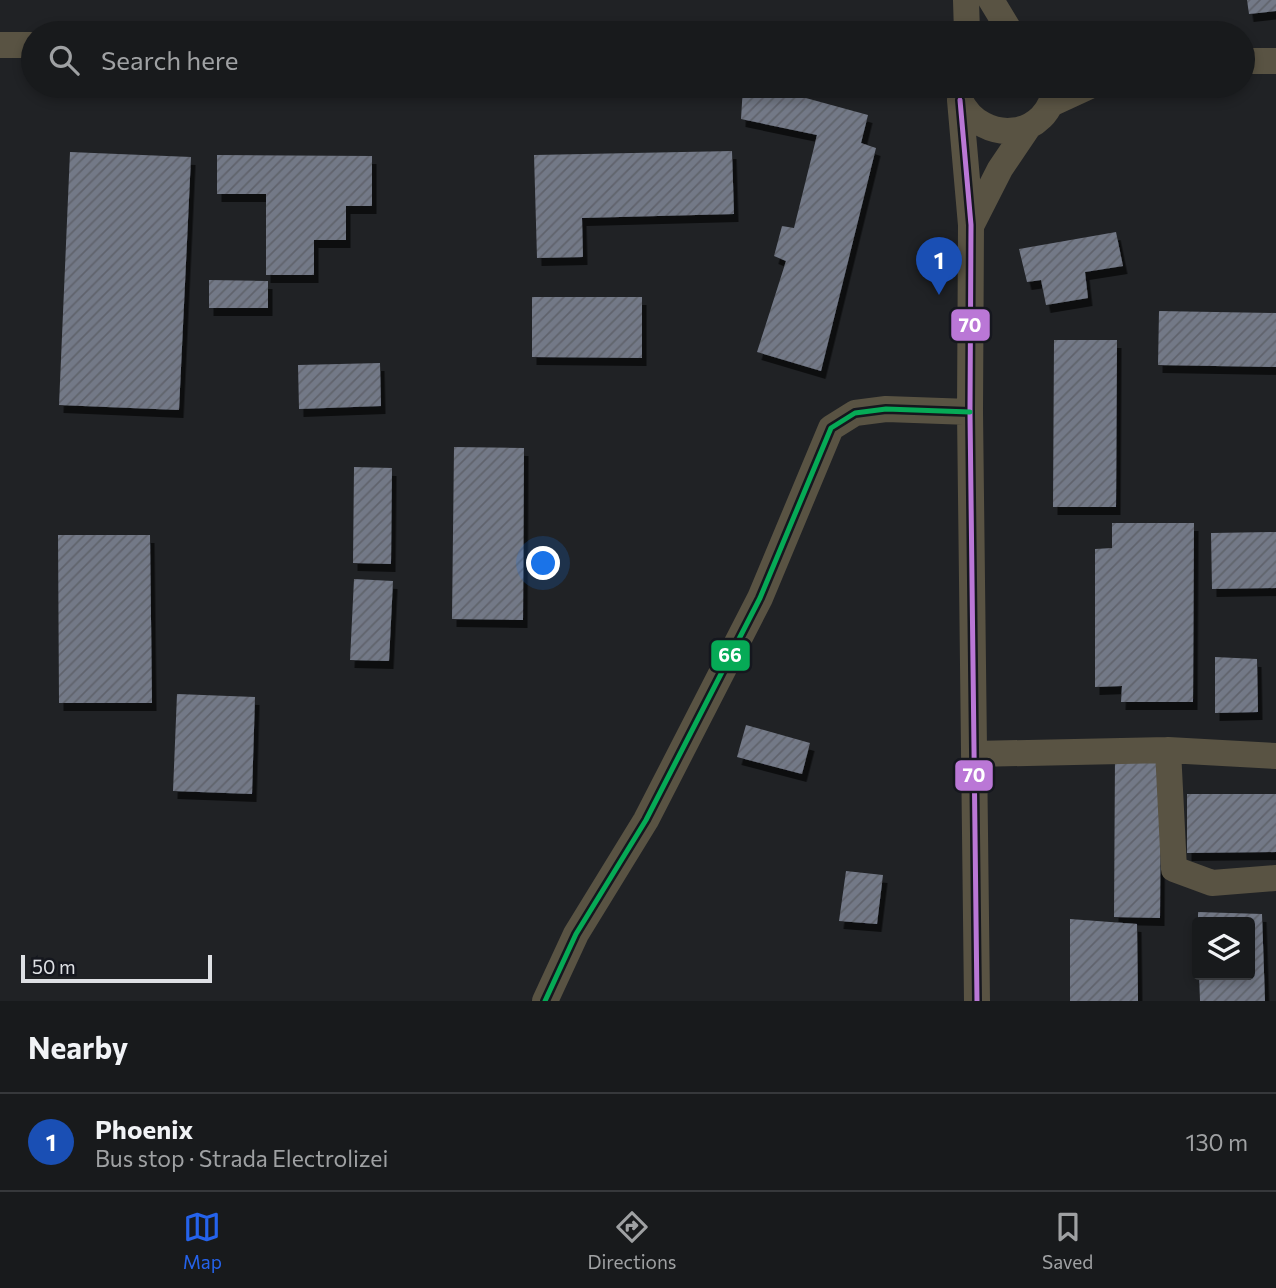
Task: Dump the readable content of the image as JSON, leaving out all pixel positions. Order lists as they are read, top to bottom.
{
  "lines": ["transit line 70", "transit line 66"],
  "scale_bar": "50 m",
  "page": {
    "search": "Search here",
    "pins": "1",
    "scale": "50 m",
    "heading": "Nearby",
    "list": [
      {
        "mark": "1",
        "name": "Phoenix",
        "note": "Bus stop · Strada Electrolizei",
        "value": "130 m"
      }
    ],
    "nav": ["Map", "Directions", "Saved"]
  }
}
